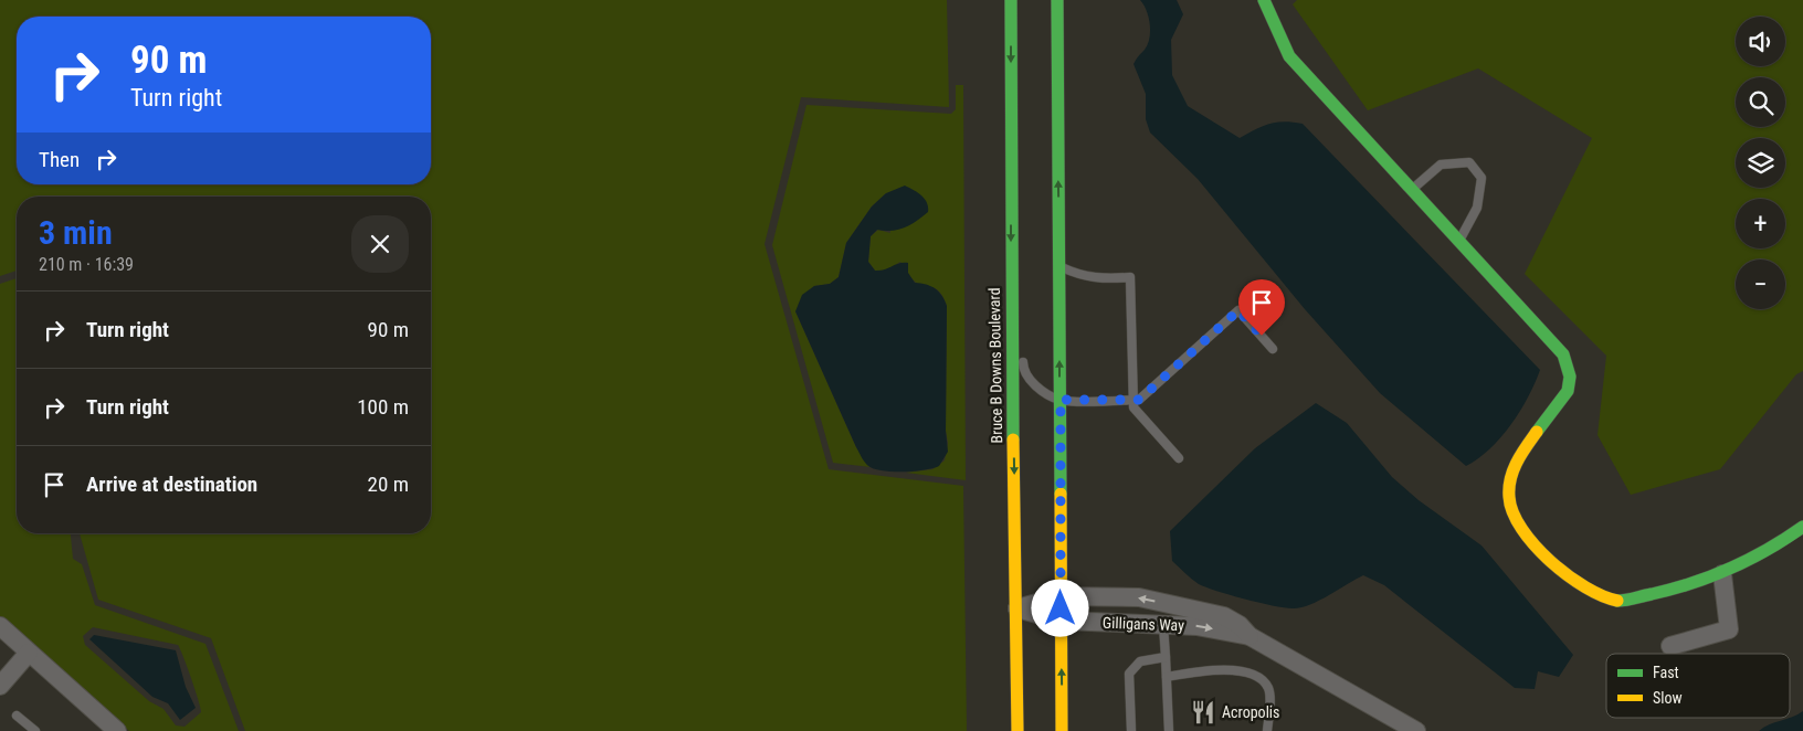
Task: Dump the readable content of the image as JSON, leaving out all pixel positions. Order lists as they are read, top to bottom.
{
  "streets": {
    "main road": ["Bruce B Downs Boulevard"],
    "street": ["Gilligans Way"]
  },
  "crossings": [
    ["Bruce B Downs Boulevard", "Gilligans Way"]
  ],
  "places": {
    "restaurant": ["Acropolis"]
  },
  "legend": ["Fast", "Slow"],
  "page": {
    "map_buttons": ["+", "−"],
    "turn": ["90 m", "Turn right"],
    "then": "Then",
    "heading": ["3 min", "210 m · 16:39"],
    "list": [
      {
        "name": "Turn right",
        "value": "90 m"
      },
      {
        "name": "Turn right",
        "value": "100 m"
      },
      {
        "name": "Arrive at destination",
        "value": "20 m"
      }
    ]
  }
}
